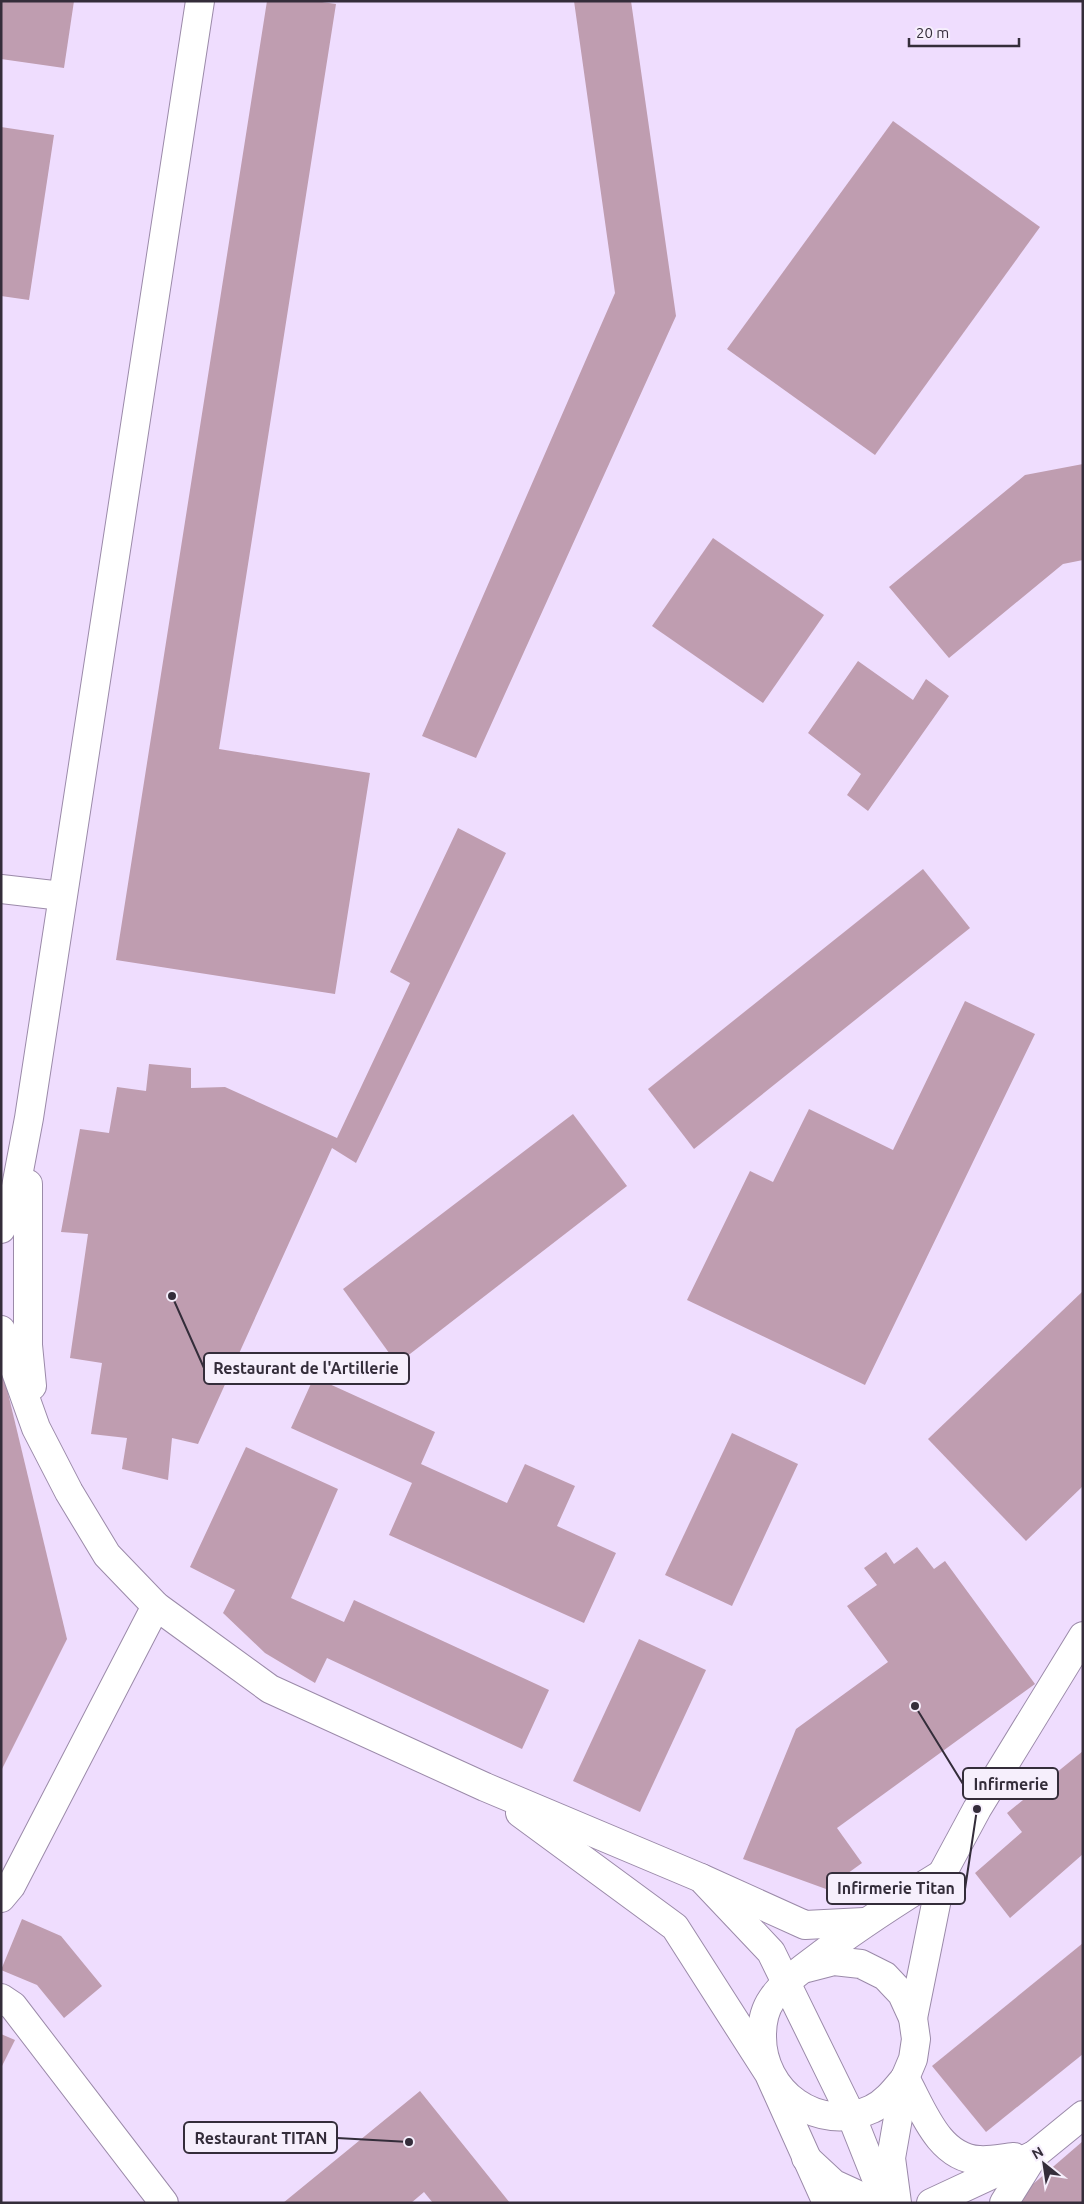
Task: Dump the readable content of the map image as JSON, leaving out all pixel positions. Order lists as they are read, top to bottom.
{
  "places": [
    "Restaurant de l'Artillerie",
    "Infirmerie",
    "Infirmerie Titan",
    "Restaurant TITAN"
  ],
  "scale_bar": "20 m",
  "north": "top left"
}
